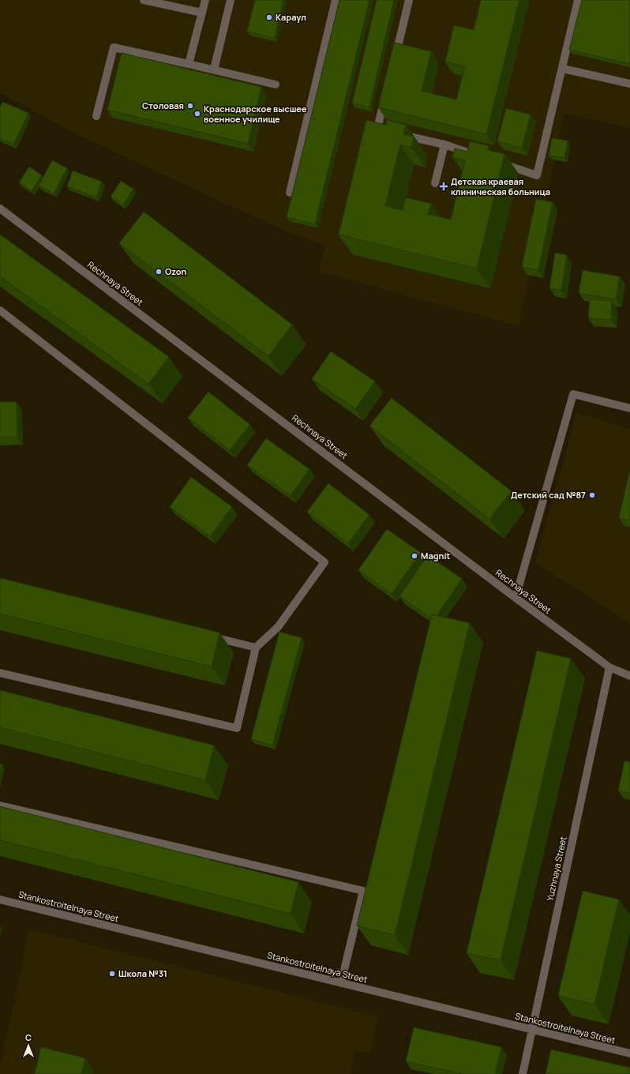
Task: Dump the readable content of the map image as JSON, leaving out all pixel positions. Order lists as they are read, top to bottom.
{
  "streets": {
    "street": ["Rechnaya Street", "Yuzhnaya Street", "Stankostroitelnaya Street"]
  },
  "crossings": [
    ["Rechnaya Street", "Yuzhnaya Street"],
    ["Yuzhnaya Street", "Stankostroitelnaya Street"]
  ],
  "places": {
    "other": [
      "Караул",
      "Столовая",
      "Краснодарское высшее военное училище",
      "Ozon",
      "Детский сад №87",
      "Magnit",
      "Школа №31"
    ],
    "health": ["Детская краевая клиническая больница"]
  },
  "north": "top"
}
